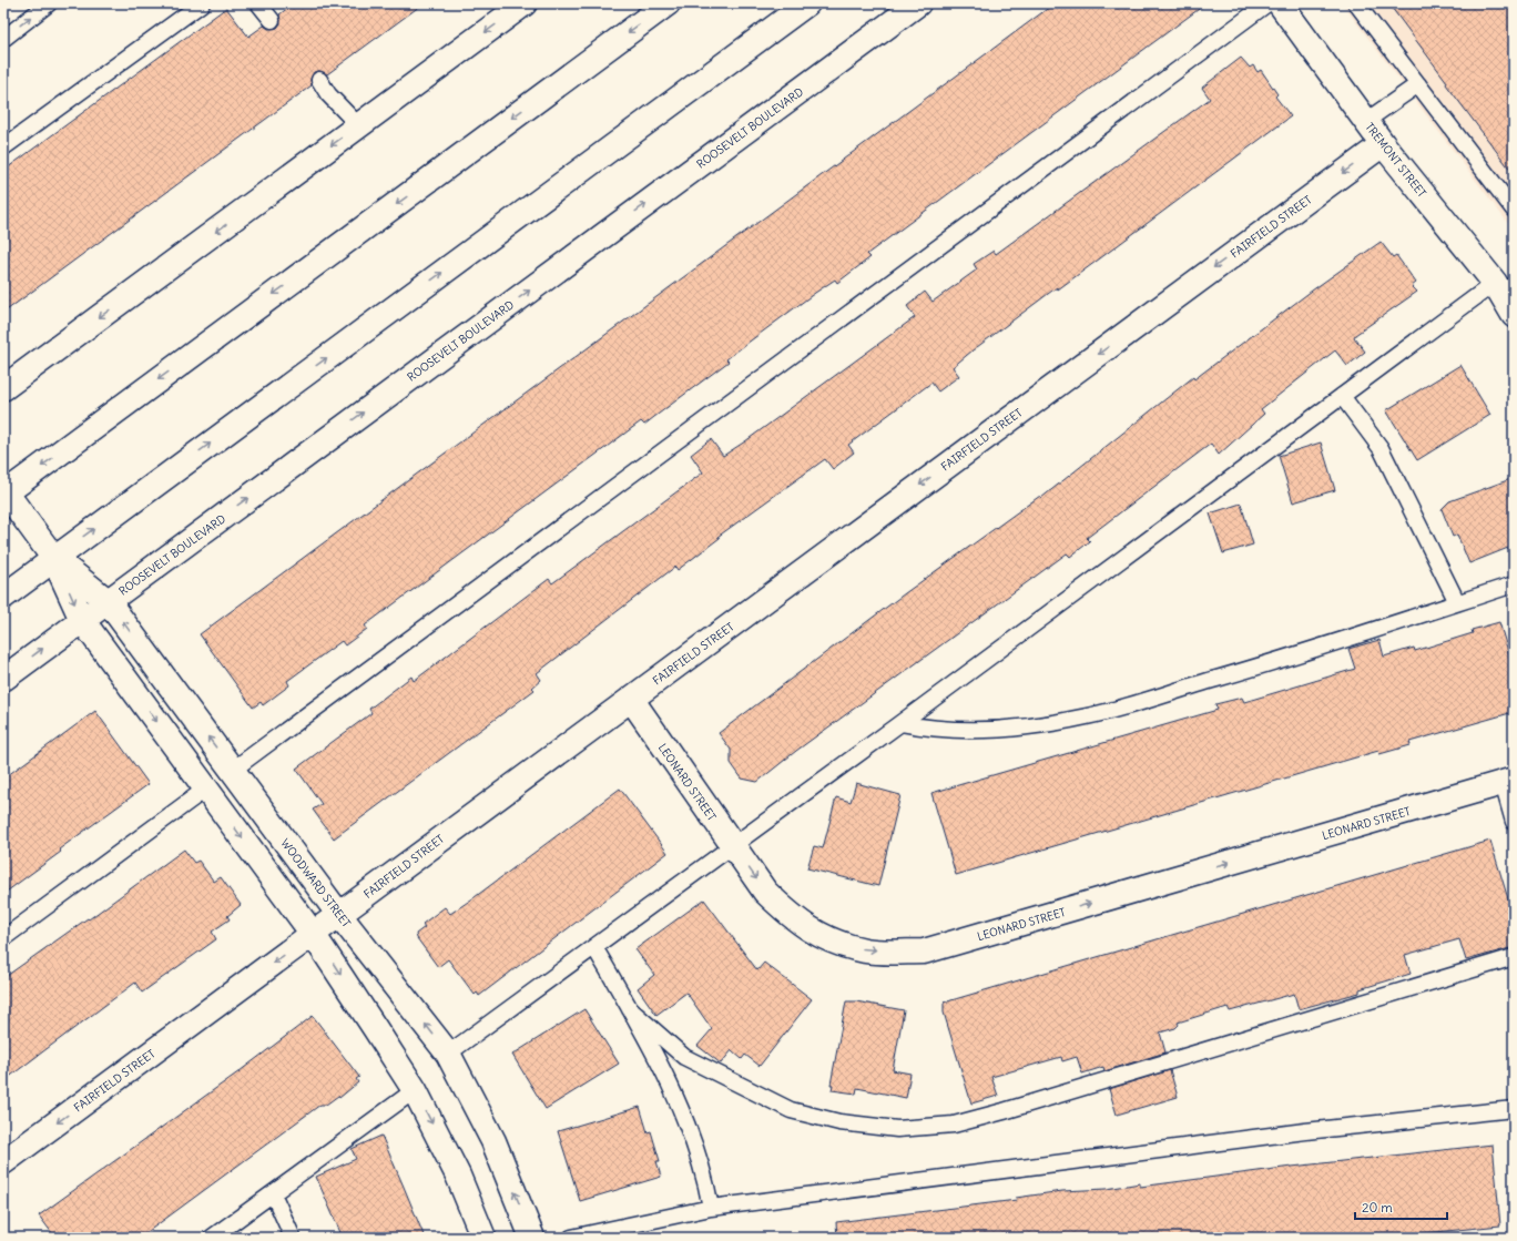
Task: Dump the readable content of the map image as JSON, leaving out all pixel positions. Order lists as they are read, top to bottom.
{
  "streets": {
    "main road": [
      "ROOSEVELT BOULEVARD",
      "TREMONT STREET",
      "FAIRFIELD STREET",
      "LEONARD STREET",
      "WOODWARD STREET"
    ]
  },
  "crossings": [
    ["ROOSEVELT BOULEVARD", "WOODWARD STREET"],
    ["TREMONT STREET", "FAIRFIELD STREET"],
    ["FAIRFIELD STREET", "LEONARD STREET"],
    ["FAIRFIELD STREET", "WOODWARD STREET"]
  ],
  "one_way": ["FAIRFIELD STREET", "LEONARD STREET"],
  "scale_bar": "20 m"
}
